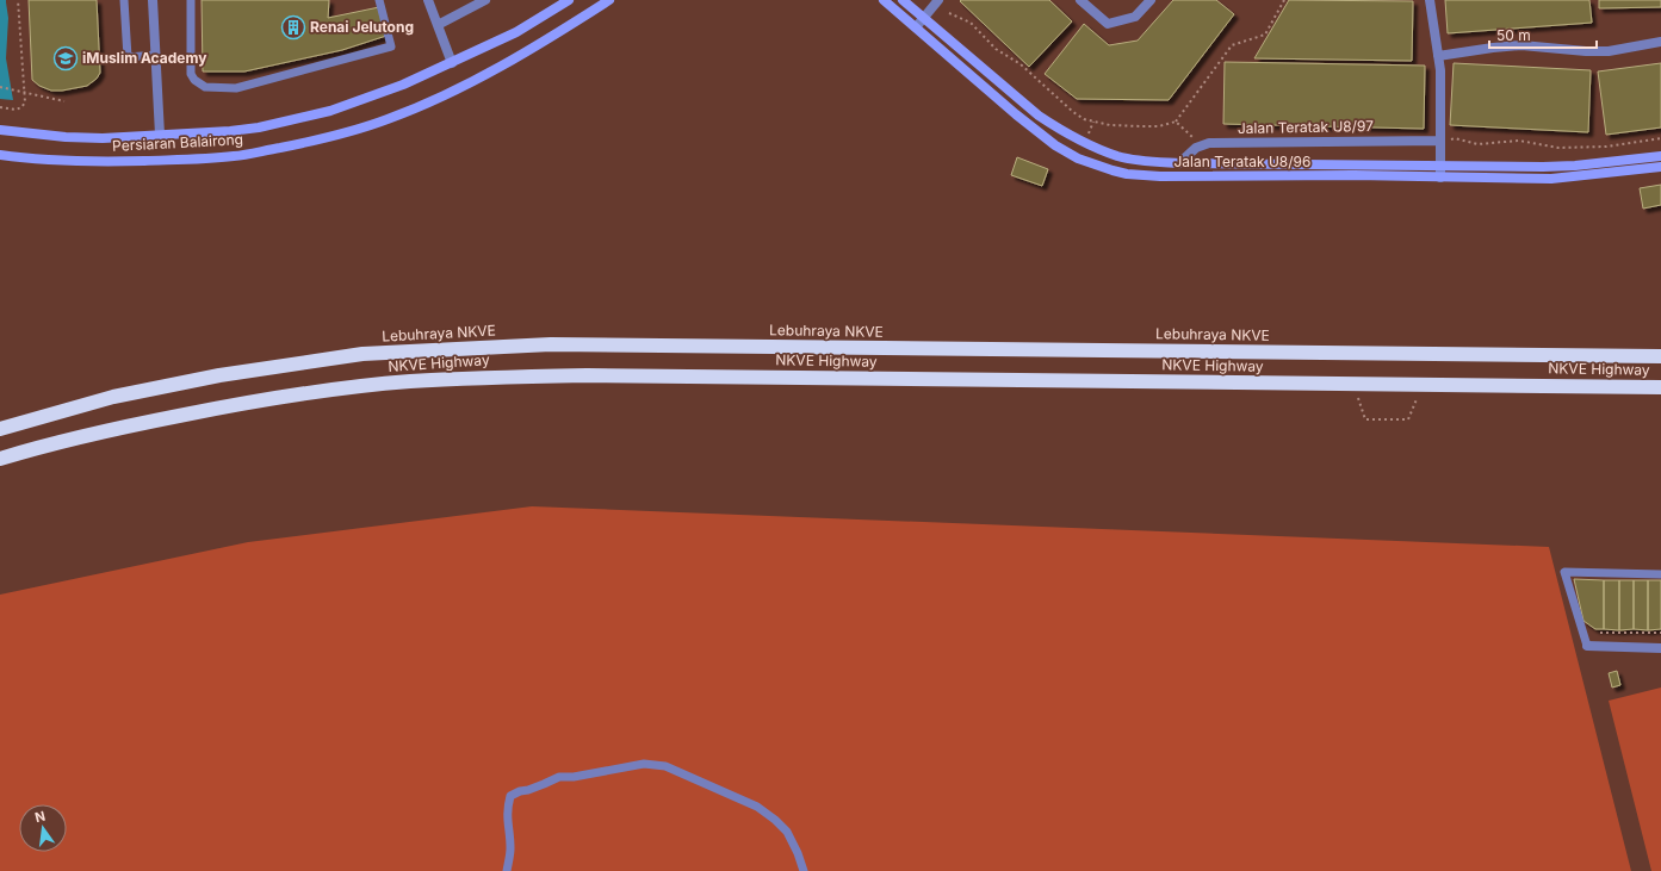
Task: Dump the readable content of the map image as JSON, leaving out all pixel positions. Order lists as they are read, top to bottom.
{
  "streets": {
    "highway": ["Lebuhraya NKVE", "NKVE Highway"],
    "street": ["Jalan Teratak U8/97", "Persiaran Balairong", "Jalan Teratak U8/96"]
  },
  "crossings": [
    ["Jalan Teratak U8/97", "Jalan Teratak U8/96"]
  ],
  "places": {
    "building": ["Renai Jelutong"],
    "school or university": ["iMuslim Academy"]
  },
  "scale_bar": "50 m",
  "north": "top"
}
